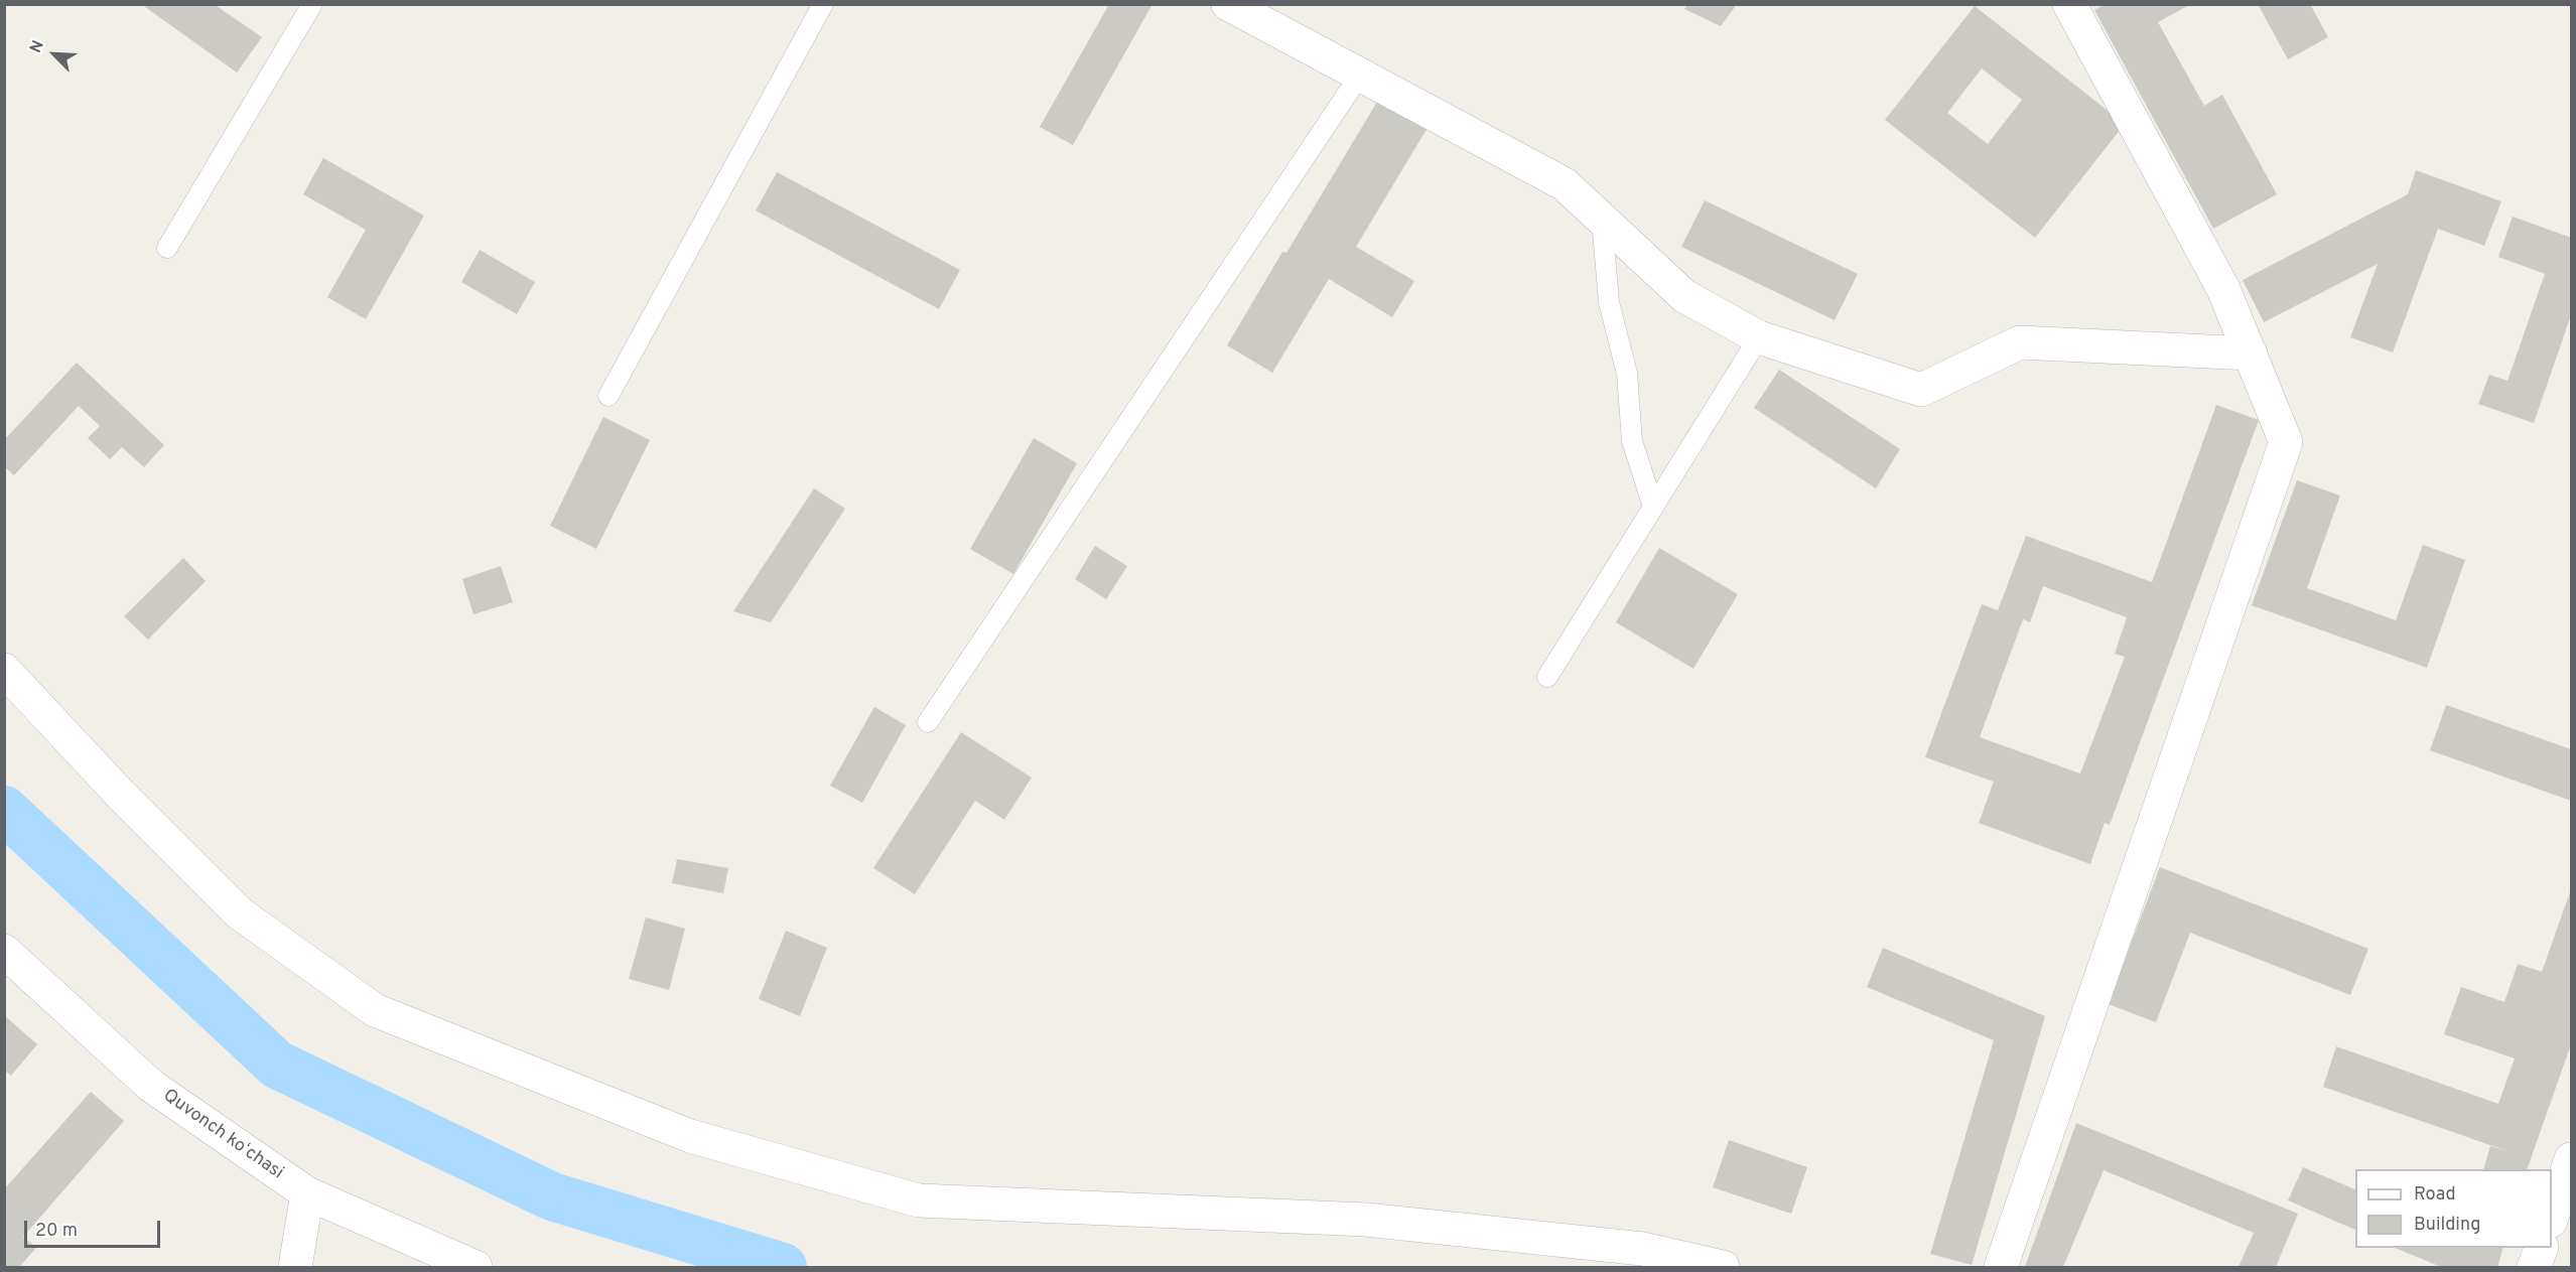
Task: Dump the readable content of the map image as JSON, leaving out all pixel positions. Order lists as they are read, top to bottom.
{
  "streets": {
    "street": ["Quvonch koʻchasi"]
  },
  "legend": ["Road", "Building"],
  "scale_bar": "20 m",
  "north": "top left"
}
